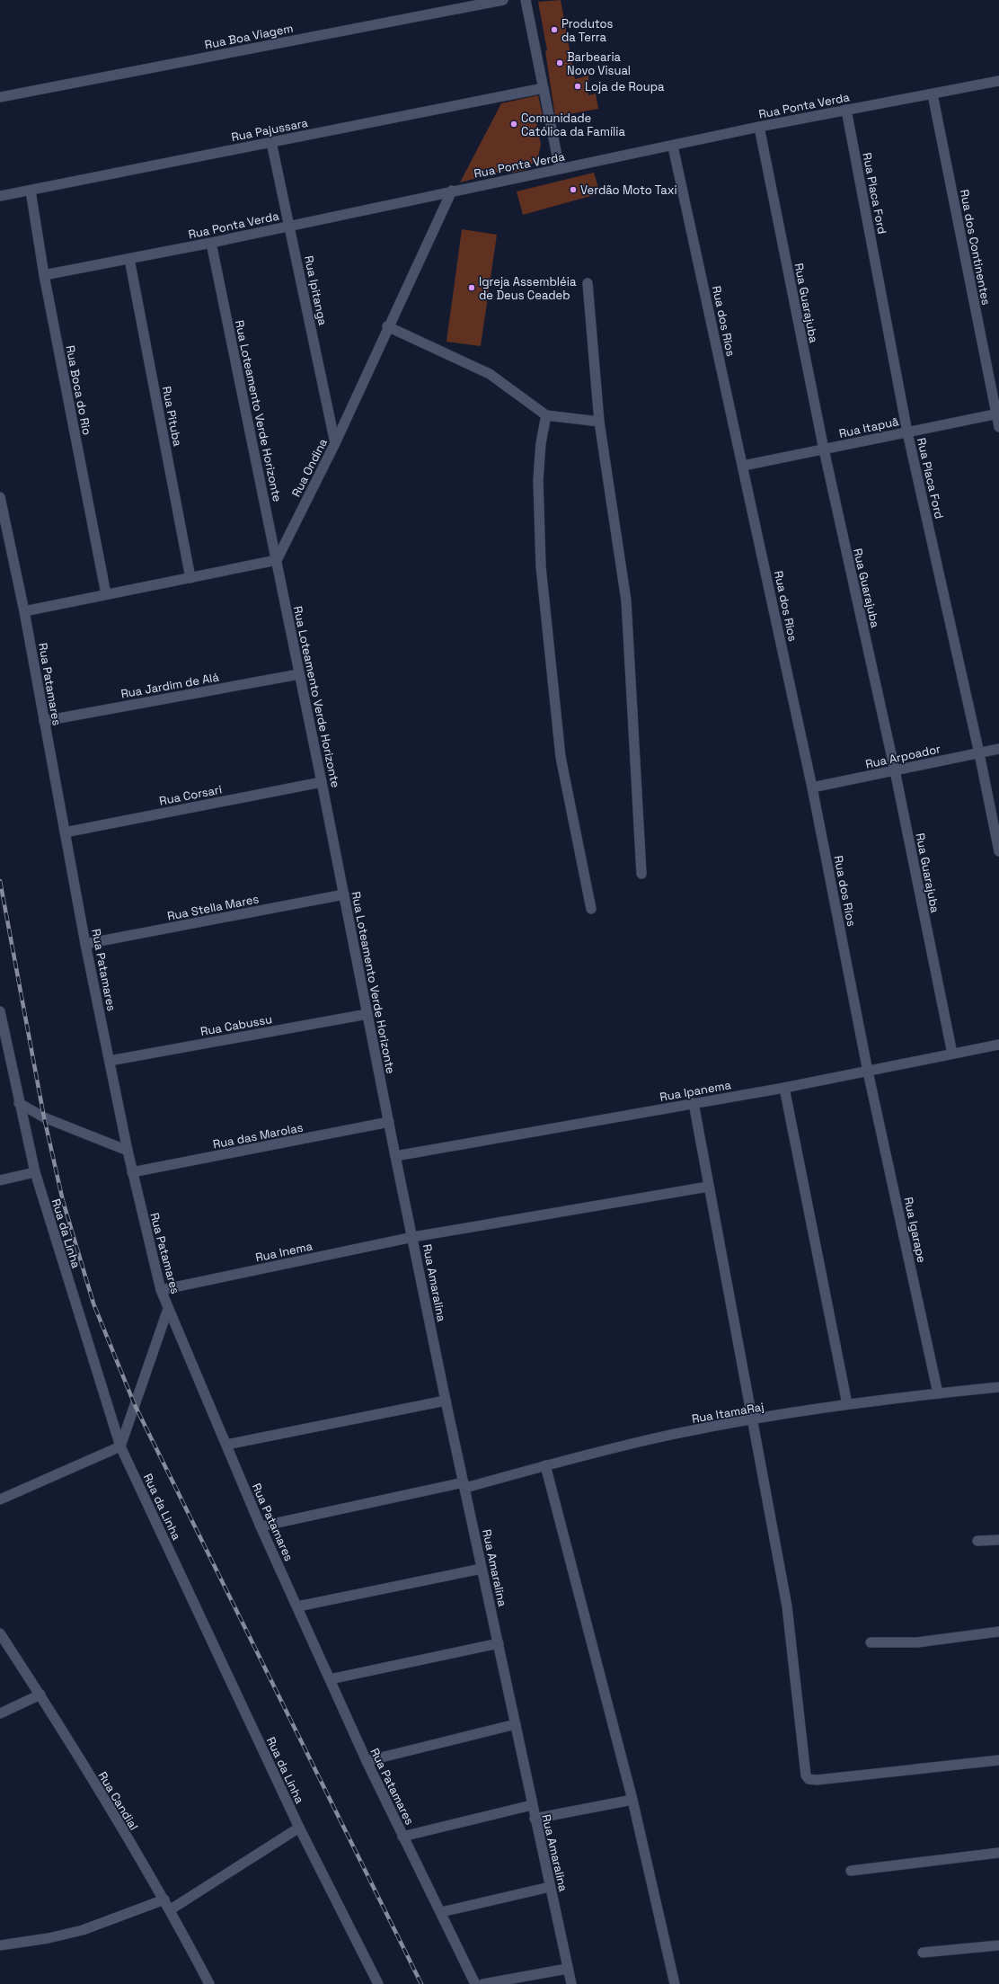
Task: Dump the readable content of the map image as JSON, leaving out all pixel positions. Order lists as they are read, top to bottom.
{
  "streets": {
    "street": [
      "Rua Boa Viagem",
      "Rua Ponta Verda",
      "Rua Pajussara",
      "Rua Placa Ford",
      "Rua dos Continentes",
      "Rua Ipitanga",
      "Rua Guarajuba",
      "Rua dos Rios",
      "Rua Boca do Rio",
      "Rua Loteamento Verde Horizonte",
      "Rua Pituba",
      "Rua Itapuã",
      "Rua Ondina",
      "Rua Patamares",
      "Rua Jardim de Alá",
      "Rua Arpoador",
      "Rua Corsari",
      "Rua Stella Mares",
      "Rua Cabussu",
      "Rua Ipanema",
      "Rua das Marolas",
      "Rua Igarape",
      "Rua da Linha",
      "Rua Inema",
      "Rua Amaralina",
      "Rua ItamaRaj",
      "Rua Candial"
    ]
  },
  "crossings": [
    ["Rua Ponta Verda", "Rua Placa Ford"],
    ["Rua Ponta Verda", "Rua dos Continentes"],
    ["Rua Ponta Verda", "Rua Ipitanga"],
    ["Rua Ponta Verda", "Rua Guarajuba"],
    ["Rua Ponta Verda", "Rua dos Rios"],
    ["Rua Ponta Verda", "Rua Boca do Rio"],
    ["Rua Ponta Verda", "Rua Loteamento Verde Horizonte"],
    ["Rua Ponta Verda", "Rua Pituba"],
    ["Rua Ponta Verda", "Rua Ondina"],
    ["Rua Pajussara", "Rua Ipitanga"],
    ["Rua Pajussara", "Rua Boca do Rio"],
    ["Rua Placa Ford", "Rua Itapuã"],
    ["Rua Placa Ford", "Rua Arpoador"],
    ["Rua dos Continentes", "Rua Itapuã"],
    ["Rua Ipitanga", "Rua Ondina"],
    ["Rua Guarajuba", "Rua Itapuã"],
    ["Rua Guarajuba", "Rua Arpoador"],
    ["Rua Guarajuba", "Rua Ipanema"],
    ["Rua dos Rios", "Rua Itapuã"],
    ["Rua dos Rios", "Rua Arpoador"],
    ["Rua dos Rios", "Rua Ipanema"],
    ["Rua dos Rios", "Rua Igarape"],
    ["Rua Loteamento Verde Horizonte", "Rua Ondina"],
    ["Rua Loteamento Verde Horizonte", "Rua Jardim de Alá"],
    ["Rua Loteamento Verde Horizonte", "Rua Corsari"],
    ["Rua Loteamento Verde Horizonte", "Rua Stella Mares"],
    ["Rua Loteamento Verde Horizonte", "Rua Cabussu"],
    ["Rua Loteamento Verde Horizonte", "Rua Ipanema"],
    ["Rua Loteamento Verde Horizonte", "Rua das Marolas"],
    ["Rua Loteamento Verde Horizonte", "Rua Amaralina"],
    ["Rua Patamares", "Rua Jardim de Alá"],
    ["Rua Patamares", "Rua Corsari"],
    ["Rua Patamares", "Rua Stella Mares"],
    ["Rua Patamares", "Rua Cabussu"],
    ["Rua Patamares", "Rua das Marolas"],
    ["Rua Patamares", "Rua Inema"],
    ["Rua Patamares", "Rua ItamaRaj"],
    ["Rua Ipanema", "Rua Igarape"],
    ["Rua Ipanema", "Rua Amaralina"],
    ["Rua Igarape", "Rua ItamaRaj"],
    ["Rua Inema", "Rua Amaralina"],
    ["Rua Amaralina", "Rua ItamaRaj"]
  ],
  "places": [
    "Produtos da Terra",
    "Barbearia Novo Visual",
    "Loja de Roupa",
    "Comunidade Católica da Família",
    "Verdão Moto Taxi",
    "Igreja Assembléia de Deus Ceadeb"
  ]
}
